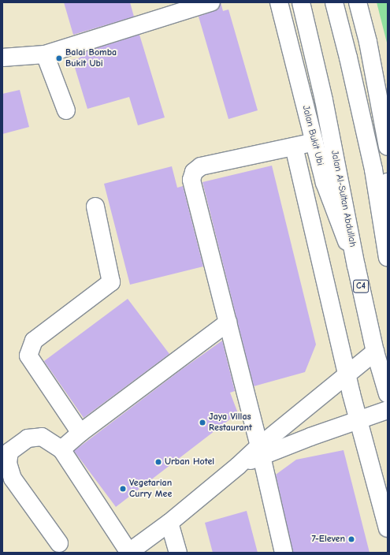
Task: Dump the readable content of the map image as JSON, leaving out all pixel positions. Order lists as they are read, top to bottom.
{
  "streets": {
    "street": ["Jalan Bukit Ubi", "Jalan Al-Sultan Abdullah", "C4"]
  },
  "crossings": [
    ["Jalan Bukit Ubi", "Jalan Al-Sultan Abdullah"]
  ],
  "places": [
    "Balai Bomba Bukit Ubi",
    "Jaya Villas Restaurant",
    "Urban Hotel",
    "Vegetarian Curry Mee",
    "7-Eleven"
  ]
}
